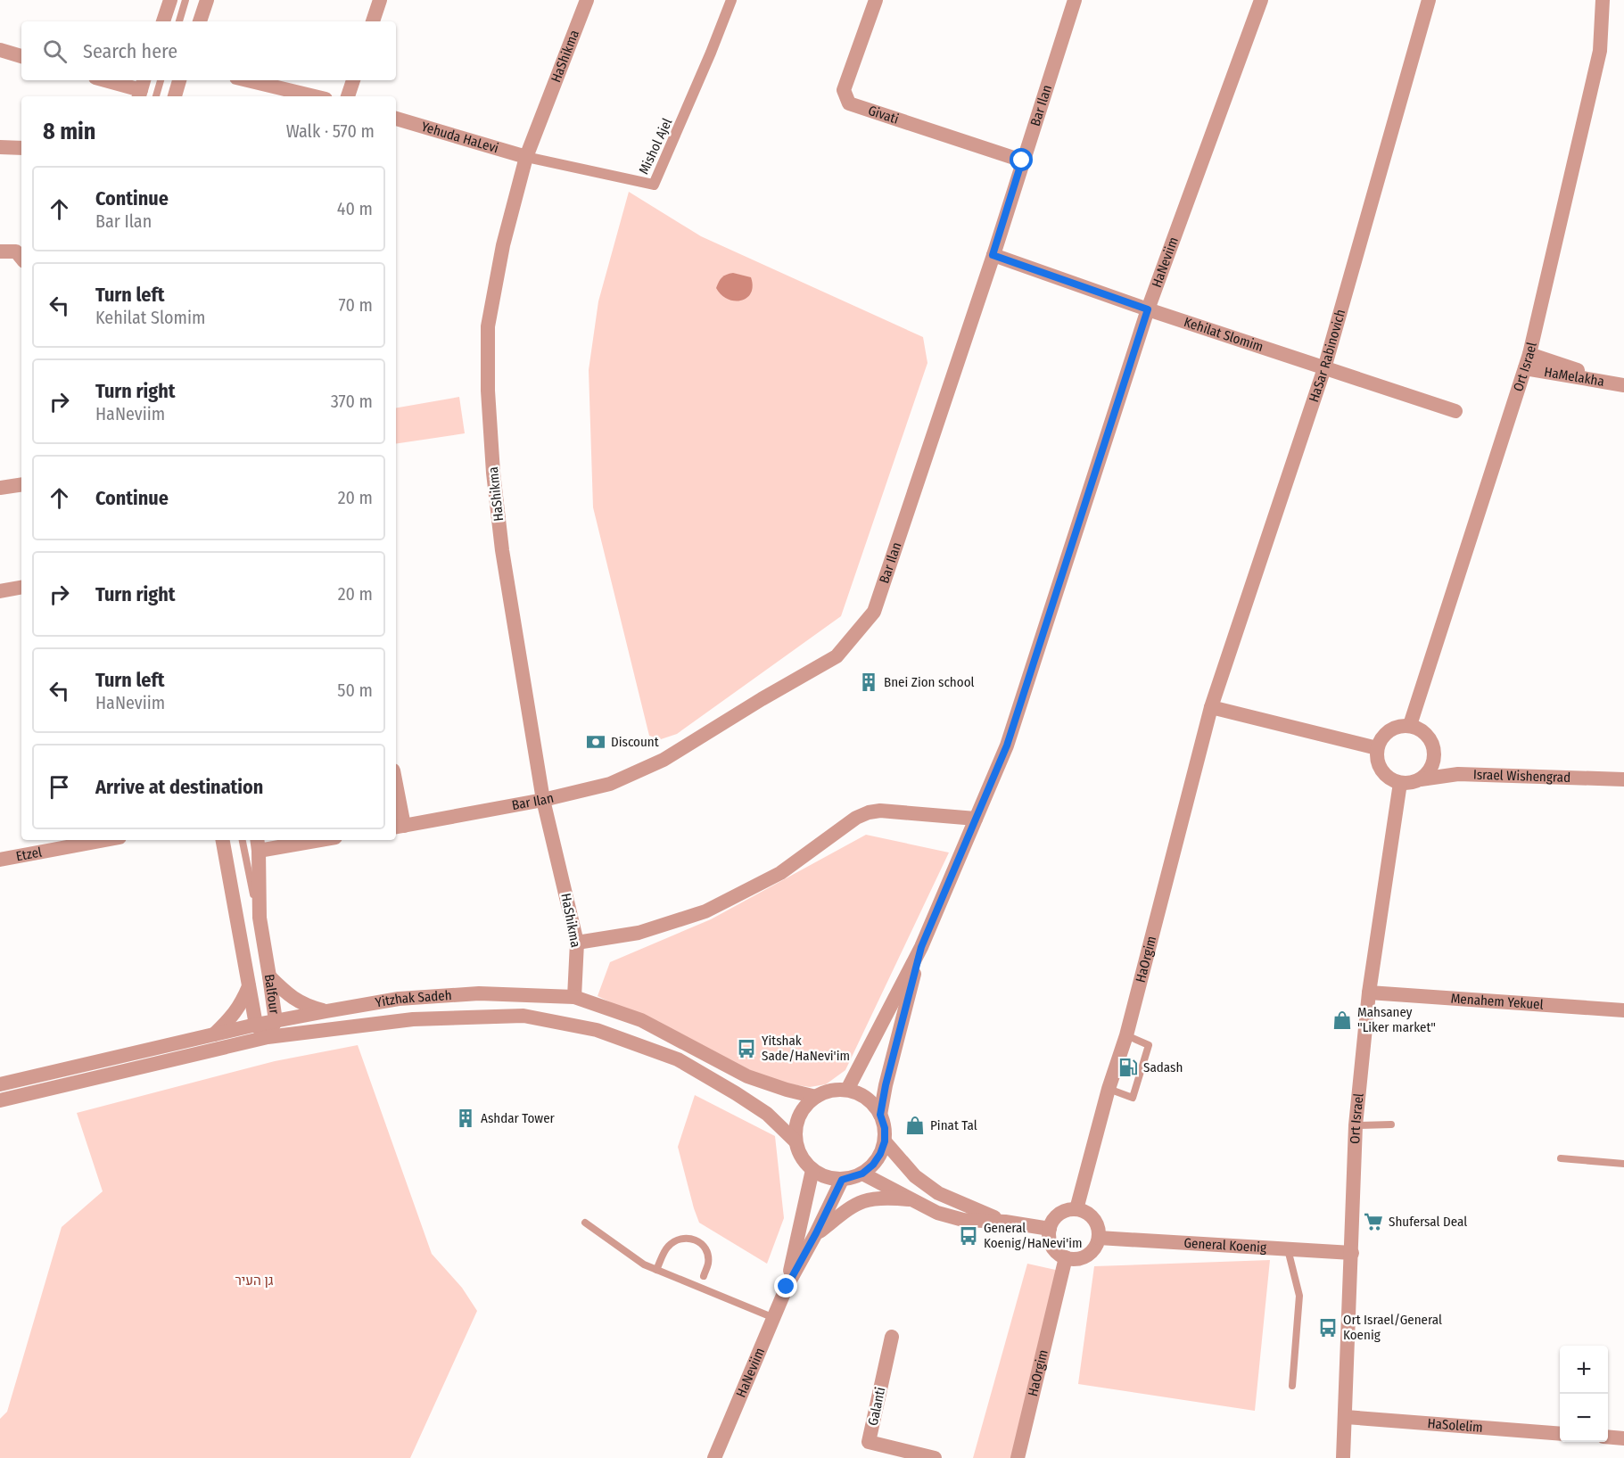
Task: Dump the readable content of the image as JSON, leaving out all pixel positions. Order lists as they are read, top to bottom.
{
  "streets": {
    "street": [
      "HaShikma",
      "Bar Ilan",
      "Givati",
      "Yehuda HaLevi",
      "Mishol Ajel",
      "HaNeviim",
      "Kehilat Slomim",
      "HaSar Rabinovich",
      "Ort Israel",
      "HaMelakha",
      "Israel Wishengrad",
      "Etzel",
      "HaOrgim",
      "Balfour",
      "Yitzhak Sadeh",
      "Menahem Yekuel",
      "General Koenig",
      "Galanti",
      "HaSolelim"
    ]
  },
  "crossings": [
    ["HaShikma", "Bar Ilan"],
    ["HaShikma", "Yehuda HaLevi"],
    ["HaShikma", "Mishol Ajel"],
    ["HaShikma", "Yitzhak Sadeh"],
    ["Bar Ilan", "Givati"],
    ["Bar Ilan", "Kehilat Slomim"],
    ["Yehuda HaLevi", "Mishol Ajel"],
    ["HaNeviim", "Kehilat Slomim"],
    ["HaNeviim", "Yitzhak Sadeh"],
    ["Kehilat Slomim", "HaSar Rabinovich"],
    ["HaSar Rabinovich", "HaOrgim"],
    ["Ort Israel", "HaMelakha"],
    ["Ort Israel", "Israel Wishengrad"],
    ["Ort Israel", "Menahem Yekuel"],
    ["Ort Israel", "General Koenig"],
    ["Ort Israel", "HaSolelim"],
    ["HaOrgim", "General Koenig"],
    ["Balfour", "Yitzhak Sadeh"]
  ],
  "parks": ["גן העיר"],
  "places": {
    "building": ["Bnei Zion school", "Ashdar Tower"],
    "bank": ["Discount"],
    "shop": ["Mahsaney \"Liker market\"", "Pinat Tal"],
    "bus stop": ["Yitshak Sade/HaNevi'im", "General Koenig/HaNevi'im", "Ort Israel/General Koenig"],
    "fuel station": ["Sadash"],
    "supermarket": ["Shufersal Deal"]
  },
  "page": {
    "search": "Search here",
    "heading": ["8 min", "Walk · 570 m"],
    "list": [
      ["Continue", "Bar Ilan", "40 m"],
      ["Turn left", "Kehilat Slomim", "70 m"],
      ["Turn right", "HaNeviim", "370 m"],
      ["Continue", "20 m"],
      ["Turn right", "20 m"],
      ["Turn left", "HaNeviim", "50 m"],
      "Arrive at destination"
    ],
    "map_buttons": ["+", "−"]
  }
}
